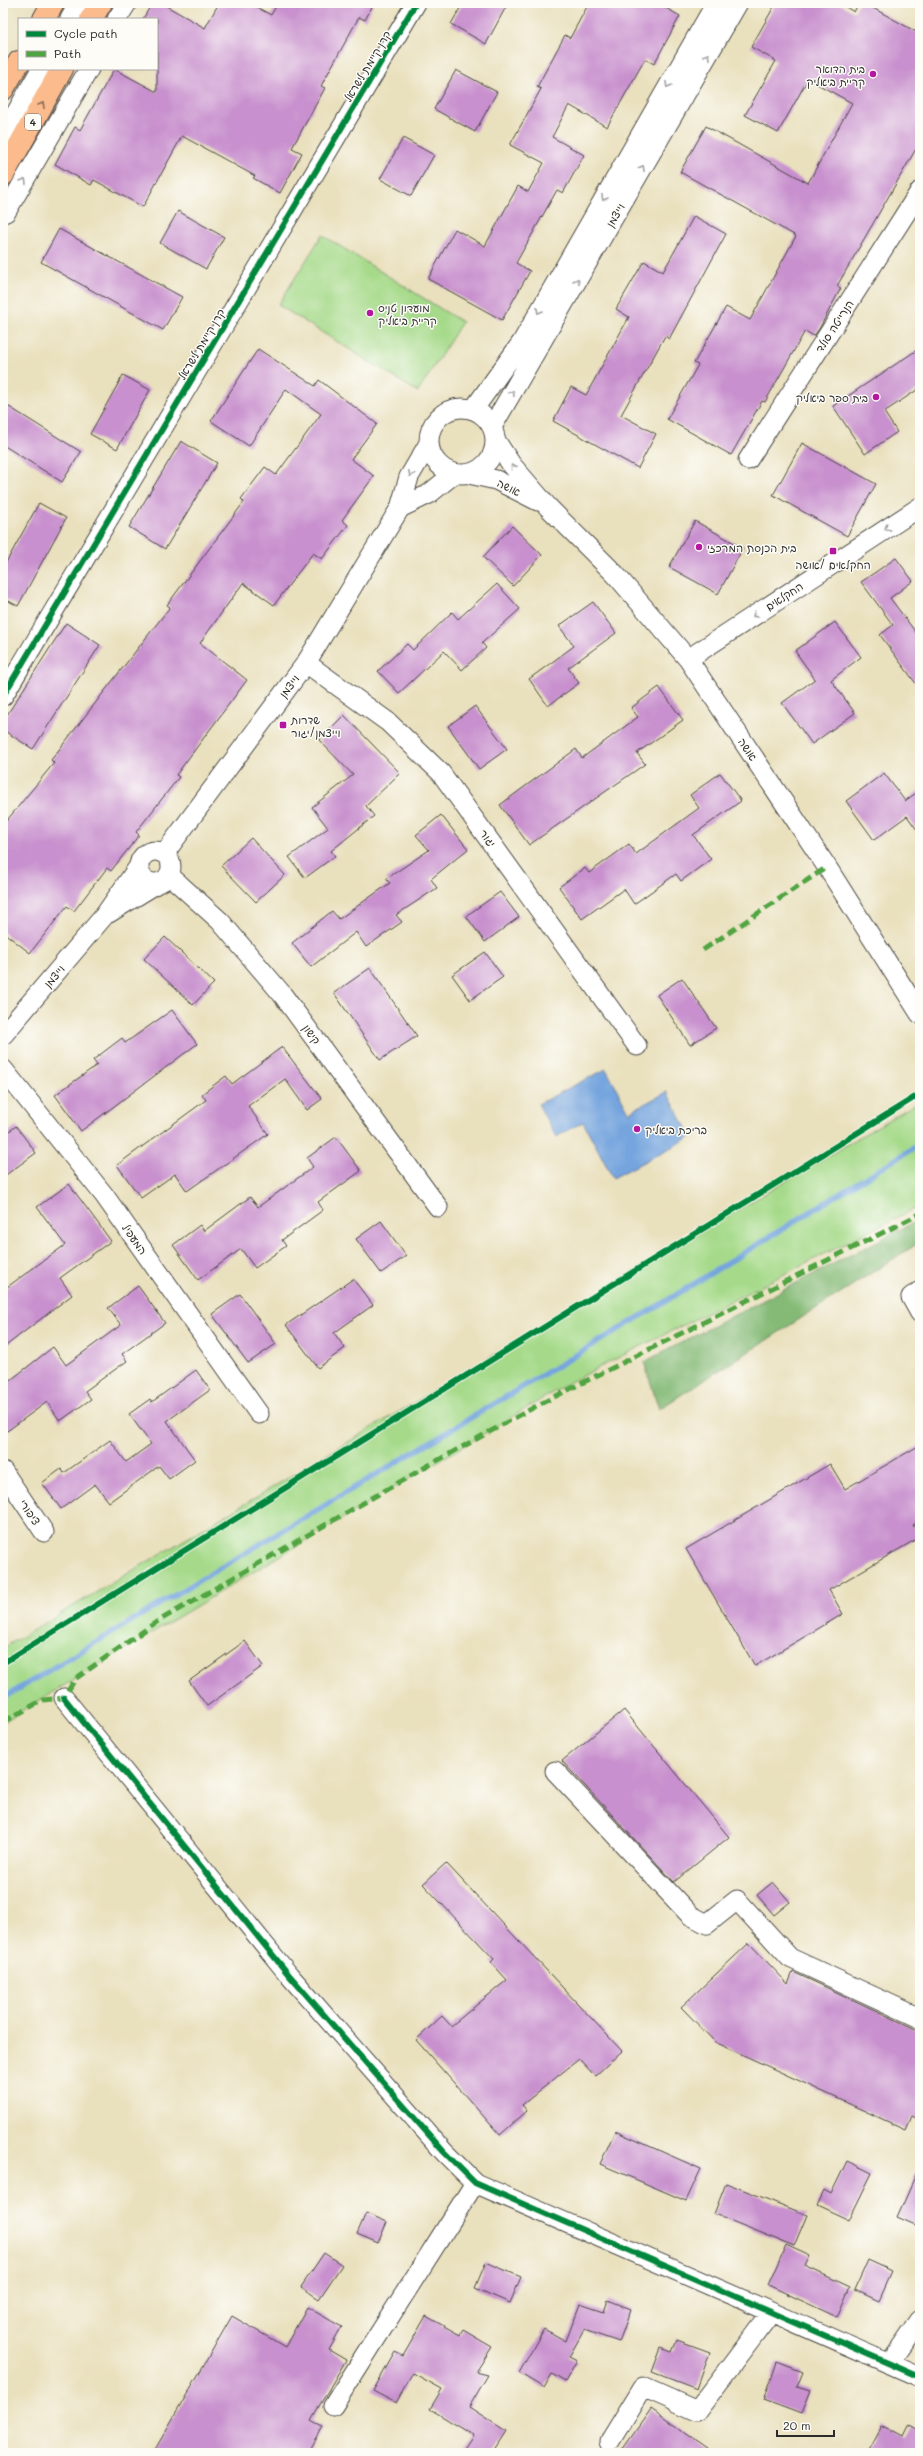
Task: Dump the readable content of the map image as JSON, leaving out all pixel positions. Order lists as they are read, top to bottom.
{
  "streets": {
    "highway": ["4"],
    "street": [
      "קרן קיימת לישראל",
      "וייצמן",
      "הנרייטה סולד",
      "אושה",
      "החקלאים",
      "יגור",
      "קישון",
      "המעפיל",
      "ציפורי"
    ]
  },
  "crossings": [
    ["וייצמן", "אושה"],
    ["וייצמן", "יגור"],
    ["וייצמן", "קישון"],
    ["אושה", "החקלאים"]
  ],
  "one_way": ["החקלאים"],
  "places": {
    "other": [
      "בית הדואר קריית ביאליק",
      "מועדון טניס קריית ביאליק",
      "בית ספר ביאליק",
      "בית הכנסת המרכזי",
      "בריכת ביאליק"
    ],
    "transit": ["החקלאים /אושה", "שדרות וייצמן/יגור"]
  },
  "legend": ["Cycle path", "Path"],
  "scale_bar": "20 m"
}
